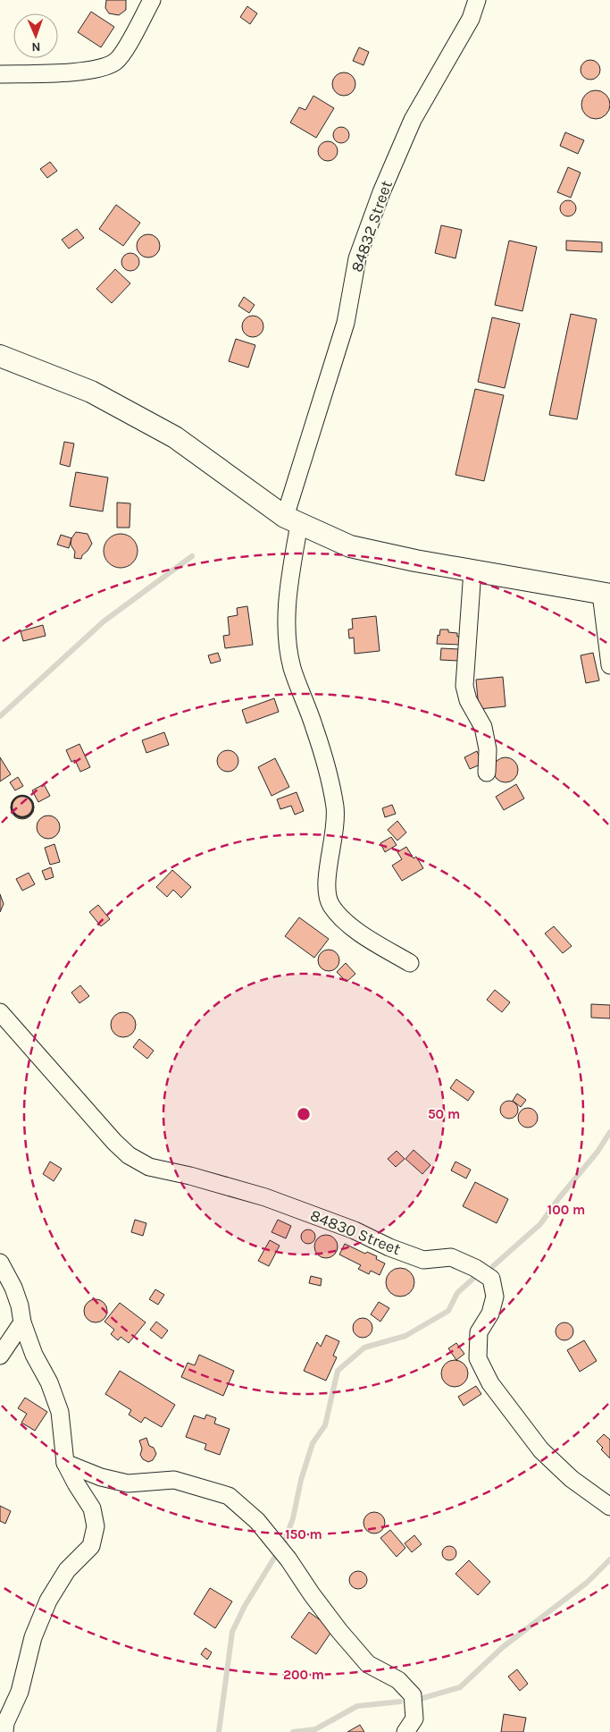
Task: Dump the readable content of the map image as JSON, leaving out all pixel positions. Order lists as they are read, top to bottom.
{
  "streets": {
    "street": ["84832 Street", "84830 Street"]
  },
  "north": "bottom",
  "rings": [
    "50 m",
    "100 m",
    "150 m",
    "200 m"
  ]
}
